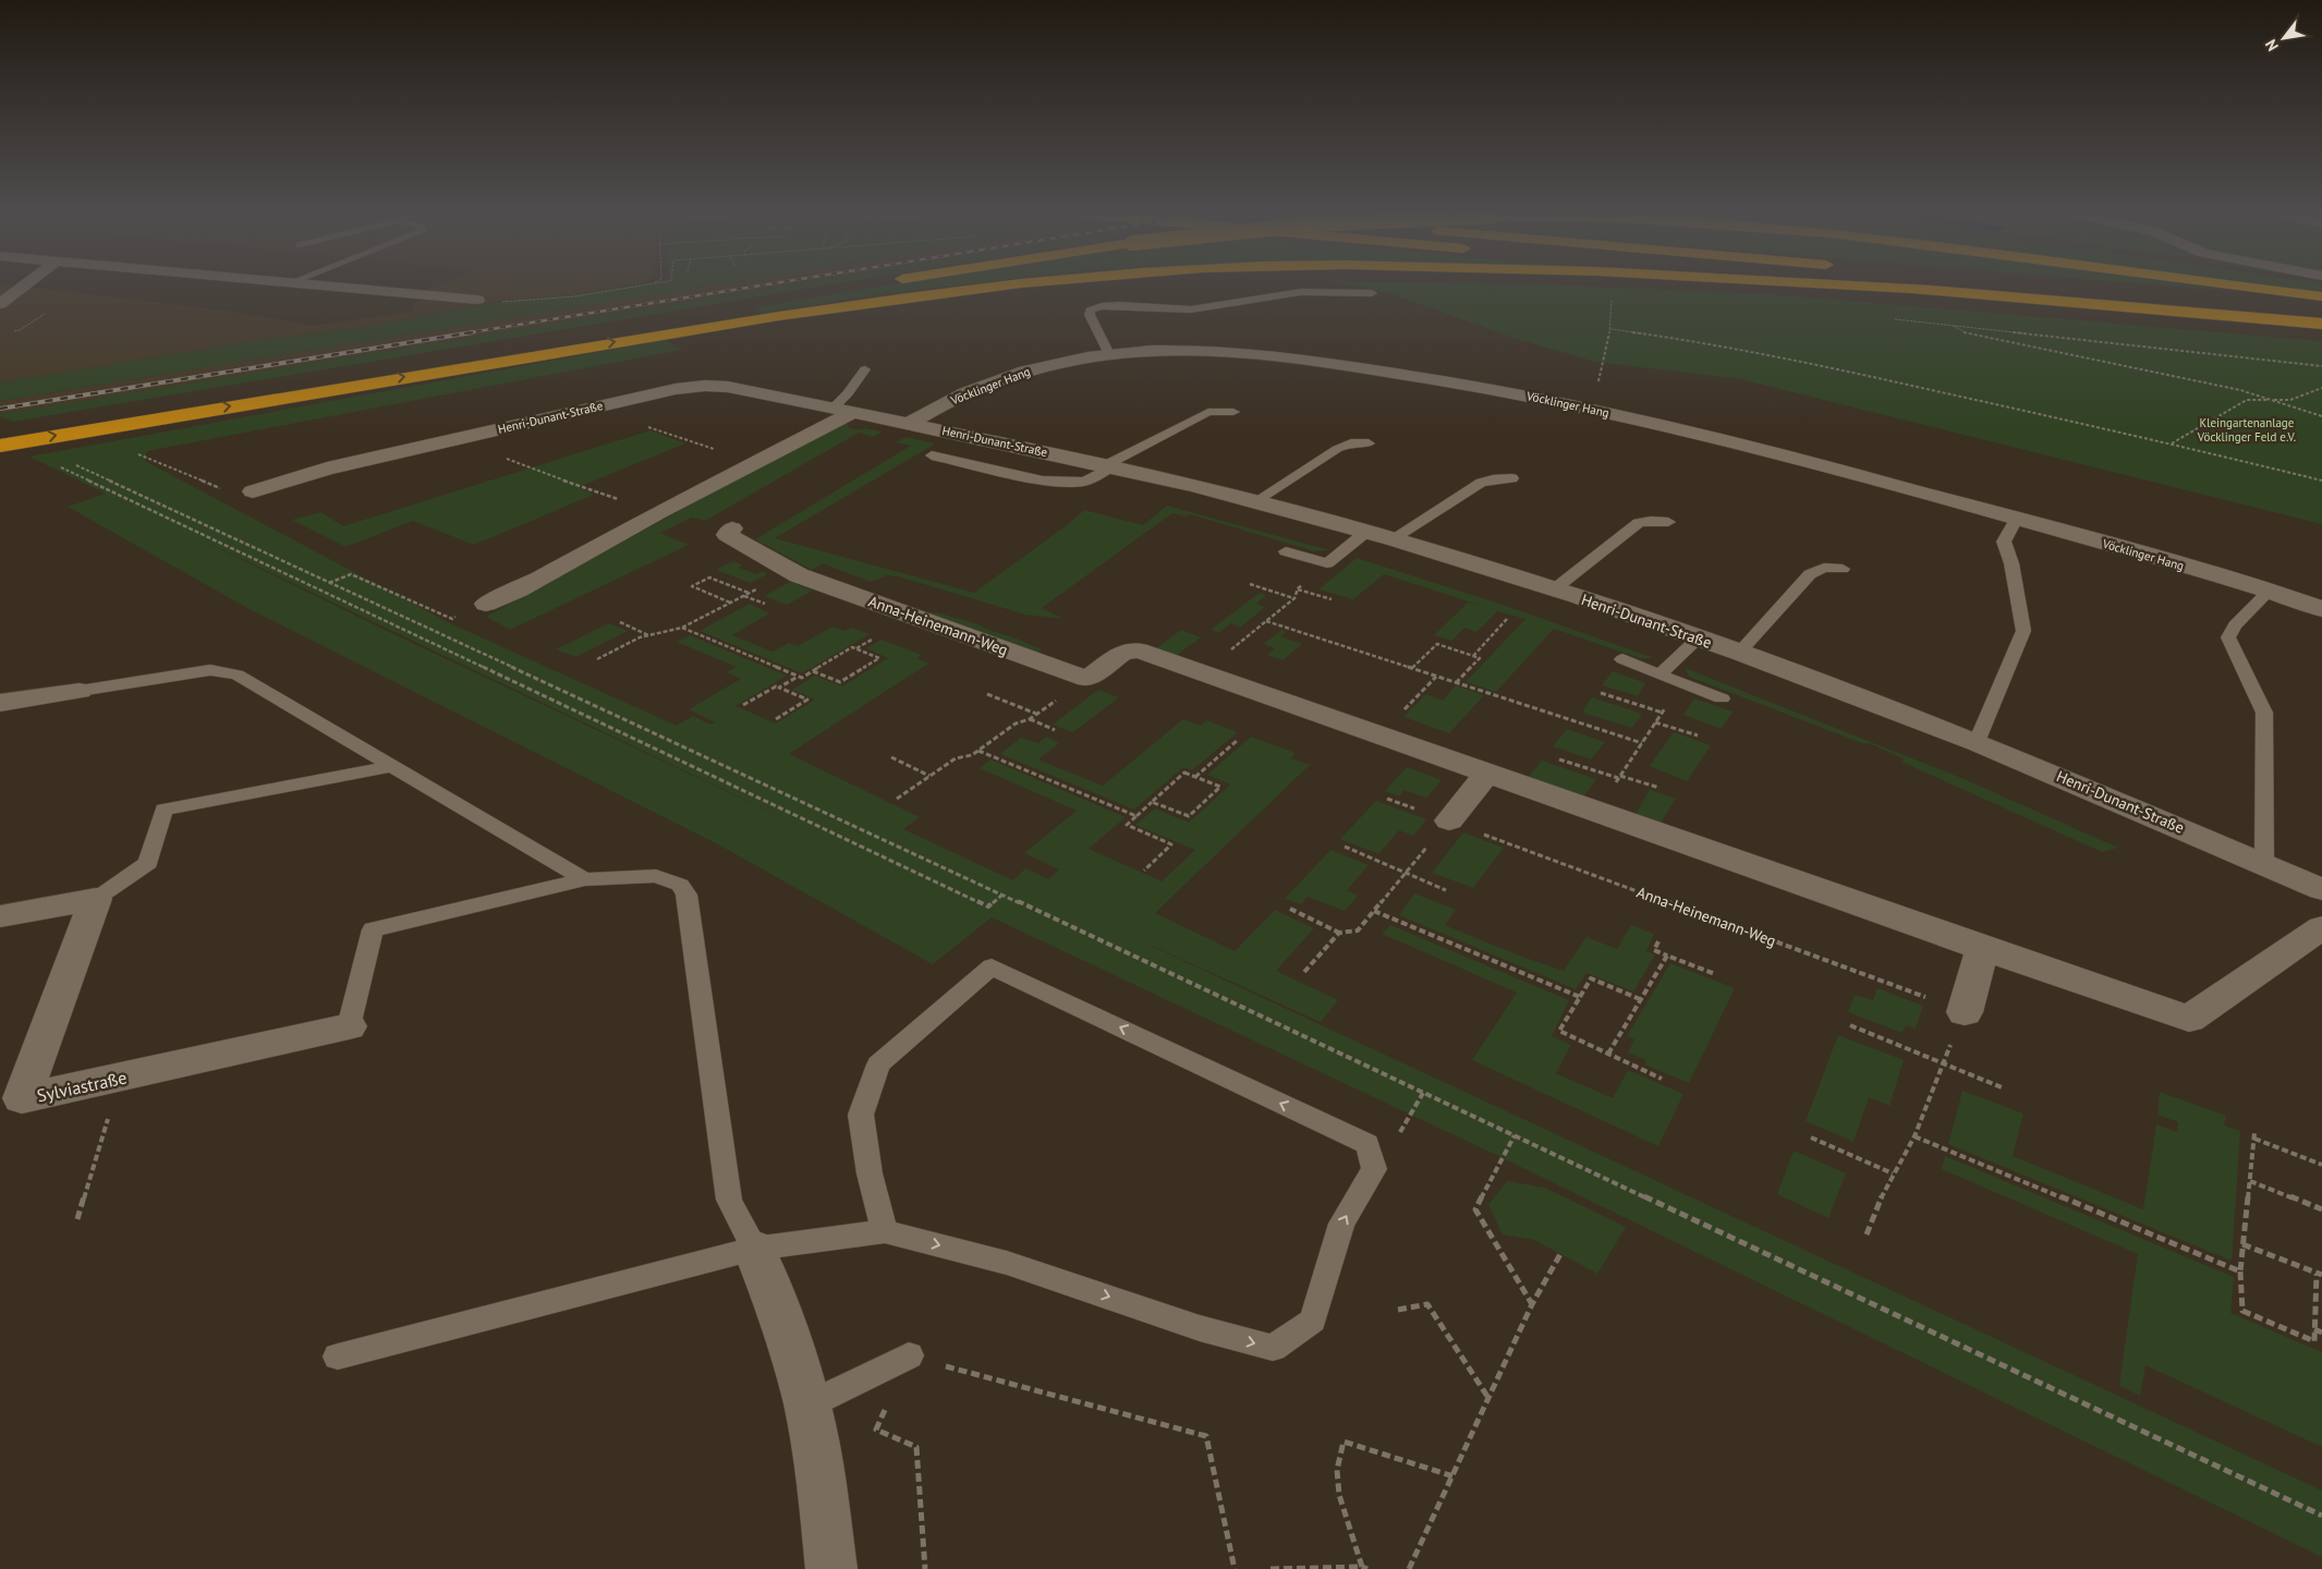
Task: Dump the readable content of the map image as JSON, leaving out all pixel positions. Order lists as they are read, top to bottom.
{
  "streets": {
    "street": [
      "Vöcklinger Hang",
      "Henri-Dunant-Straße",
      "Anna-Heinemann-Weg",
      "Sylviastraße"
    ]
  },
  "crossings": [
    ["Vöcklinger Hang", "Henri-Dunant-Straße"]
  ],
  "parks": ["Kleingartenanlage Vöcklinger Feld e.V."],
  "north": "bottom left"
}
